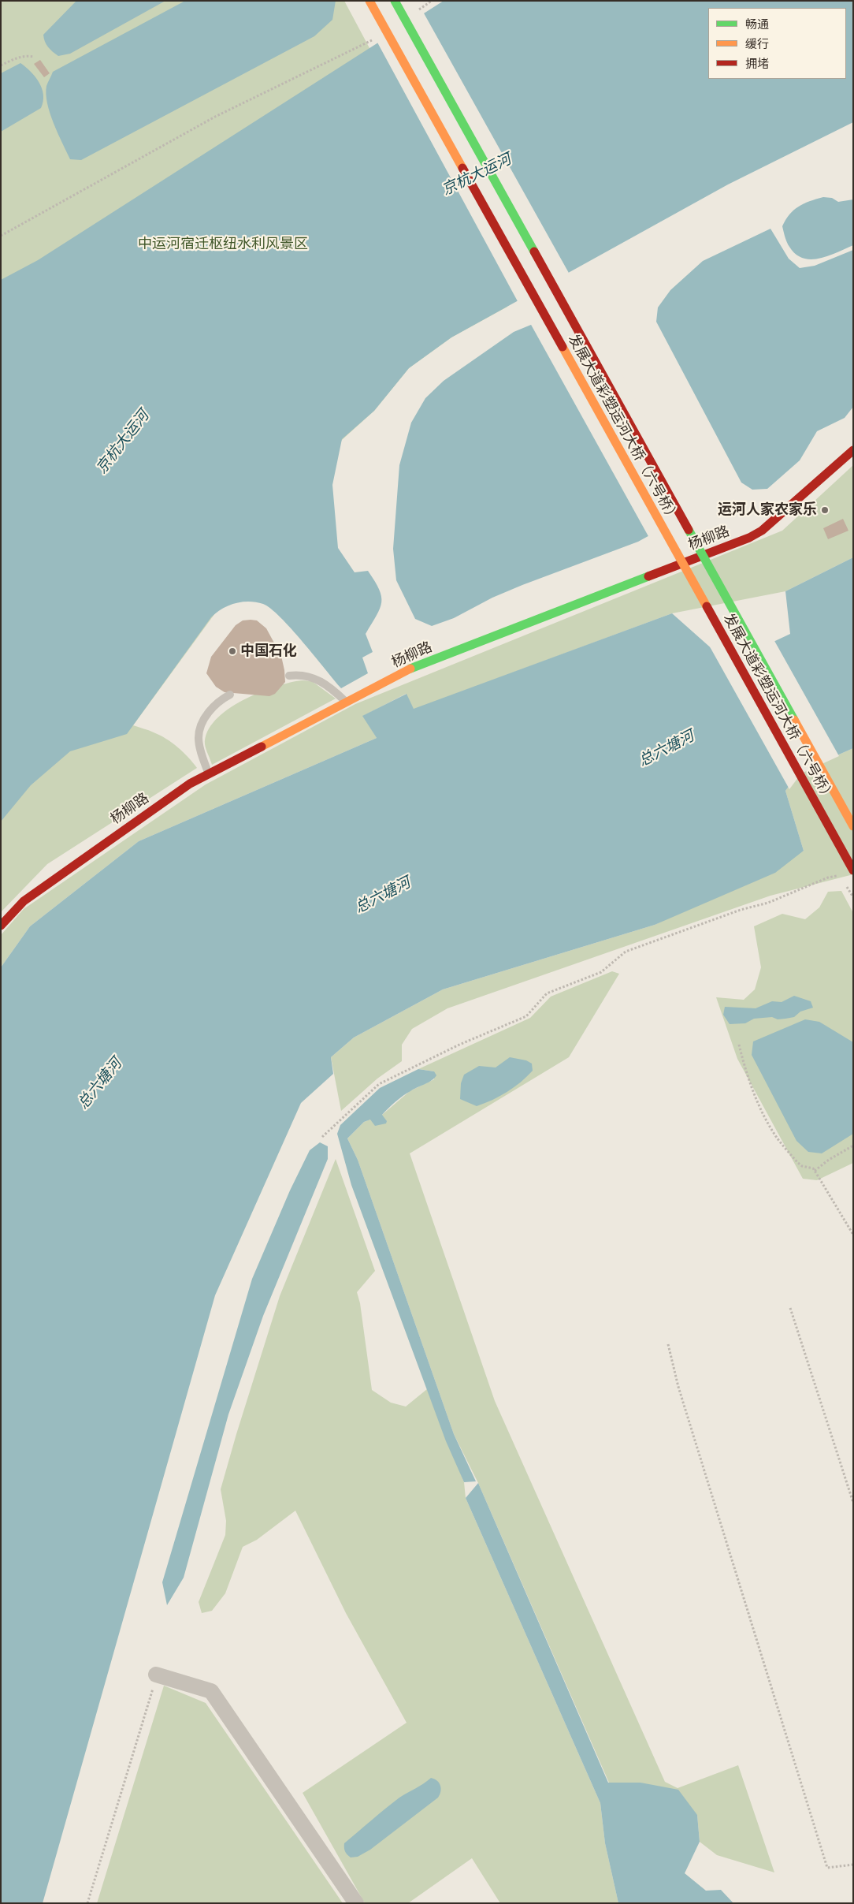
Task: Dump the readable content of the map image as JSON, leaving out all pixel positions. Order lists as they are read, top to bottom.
{
  "streets": {
    "main road": ["发展大道彩塑运河大桥（六号桥）", "杨柳路"]
  },
  "water": ["京杭大运河", "总六塘河"],
  "parks": ["中运河宿迁枢纽水利风景区"],
  "places": ["运河人家农家乐", "中国石化"],
  "legend": ["畅通", "缓行", "拥堵"]
}
